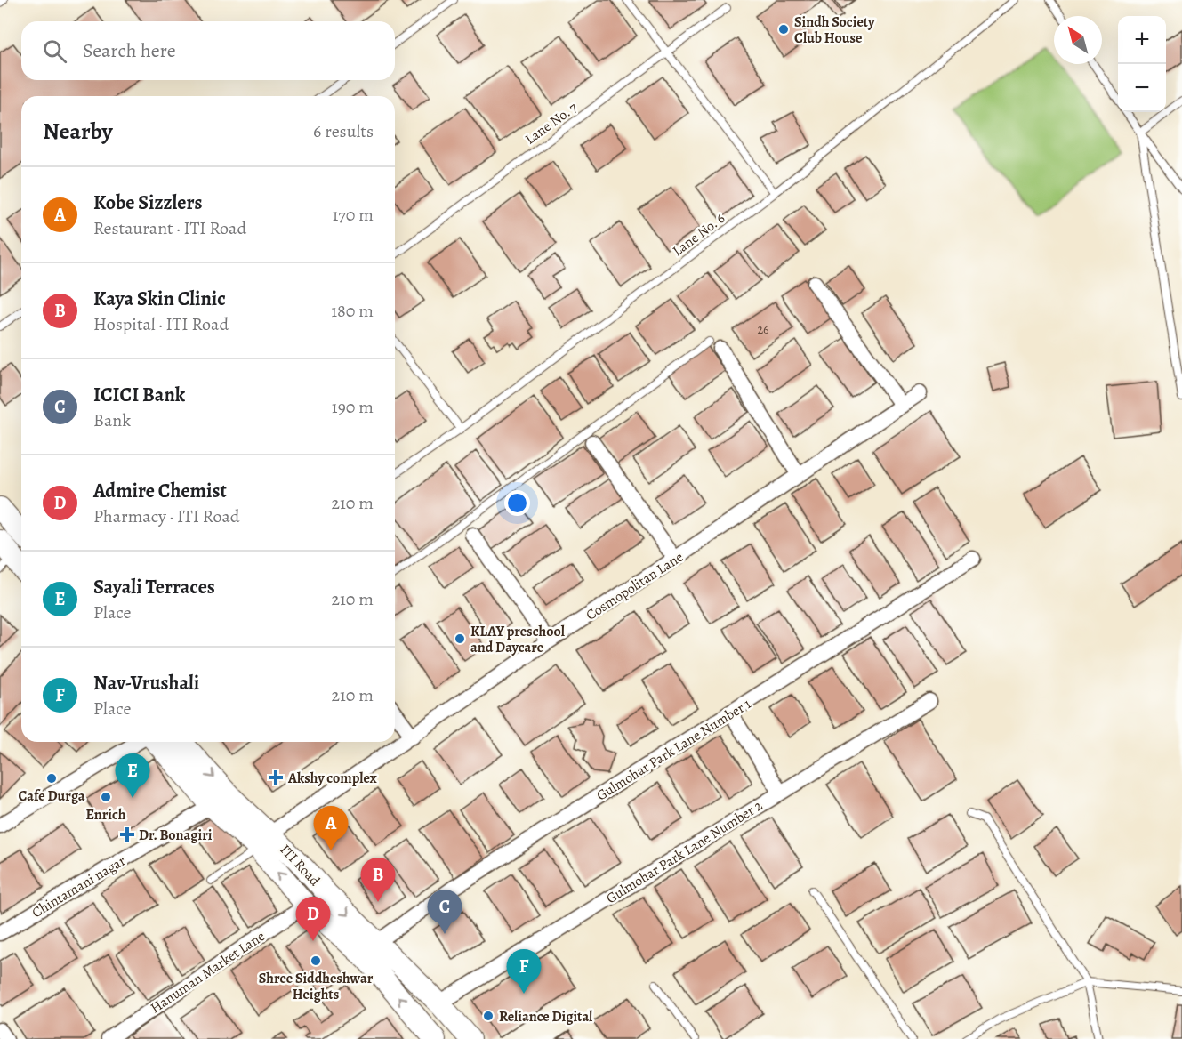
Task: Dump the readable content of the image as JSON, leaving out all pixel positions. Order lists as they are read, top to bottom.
{
  "streets": {
    "main road": ["ITI Road"],
    "street": [
      "Cosmopolitan Lane",
      "Gulmohar Park Lane Number 1",
      "Gulmohar Park Lane Number 2",
      "Chintamani nagar",
      "Hanuman Market Lane"
    ],
    "lane": ["Lane No. 7", "Lane No. 6"]
  },
  "crossings": [
    ["Cosmopolitan Lane", "ITI Road"],
    ["Gulmohar Park Lane Number 1", "ITI Road"],
    ["Gulmohar Park Lane Number 2", "ITI Road"],
    ["ITI Road", "Chintamani nagar"],
    ["ITI Road", "Hanuman Market Lane"]
  ],
  "places": {
    "other": [
      "Sindh Society Club House",
      "KLAY preschool and Daycare",
      "Cafe Durga",
      "Enrich",
      "Shree Siddheshwar Heights",
      "Reliance Digital"
    ],
    "health": ["Akshy complex", "Dr. Bonagiri"]
  },
  "house_numbers": ["26"],
  "north": "top left",
  "page": {
    "map_buttons": ["+", "−"],
    "search": "Search here",
    "heading": ["Nearby", "6 results"],
    "list": [
      {
        "mark": "A",
        "name": "Kobe Sizzlers",
        "note": "Restaurant · ITI Road",
        "value": "170 m"
      },
      {
        "mark": "B",
        "name": "Kaya Skin Clinic",
        "note": "Hospital · ITI Road",
        "value": "180 m"
      },
      {
        "mark": "C",
        "name": "ICICI Bank",
        "note": "Bank",
        "value": "190 m"
      },
      {
        "mark": "D",
        "name": "Admire Chemist",
        "note": "Pharmacy · ITI Road",
        "value": "210 m"
      },
      {
        "mark": "E",
        "name": "Sayali Terraces",
        "note": "Place",
        "value": "210 m"
      },
      {
        "mark": "F",
        "name": "Nav-Vrushali",
        "note": "Place",
        "value": "210 m"
      }
    ],
    "pins": [
      "E",
      "A",
      "B",
      "C",
      "D",
      "F"
    ]
  }
}
